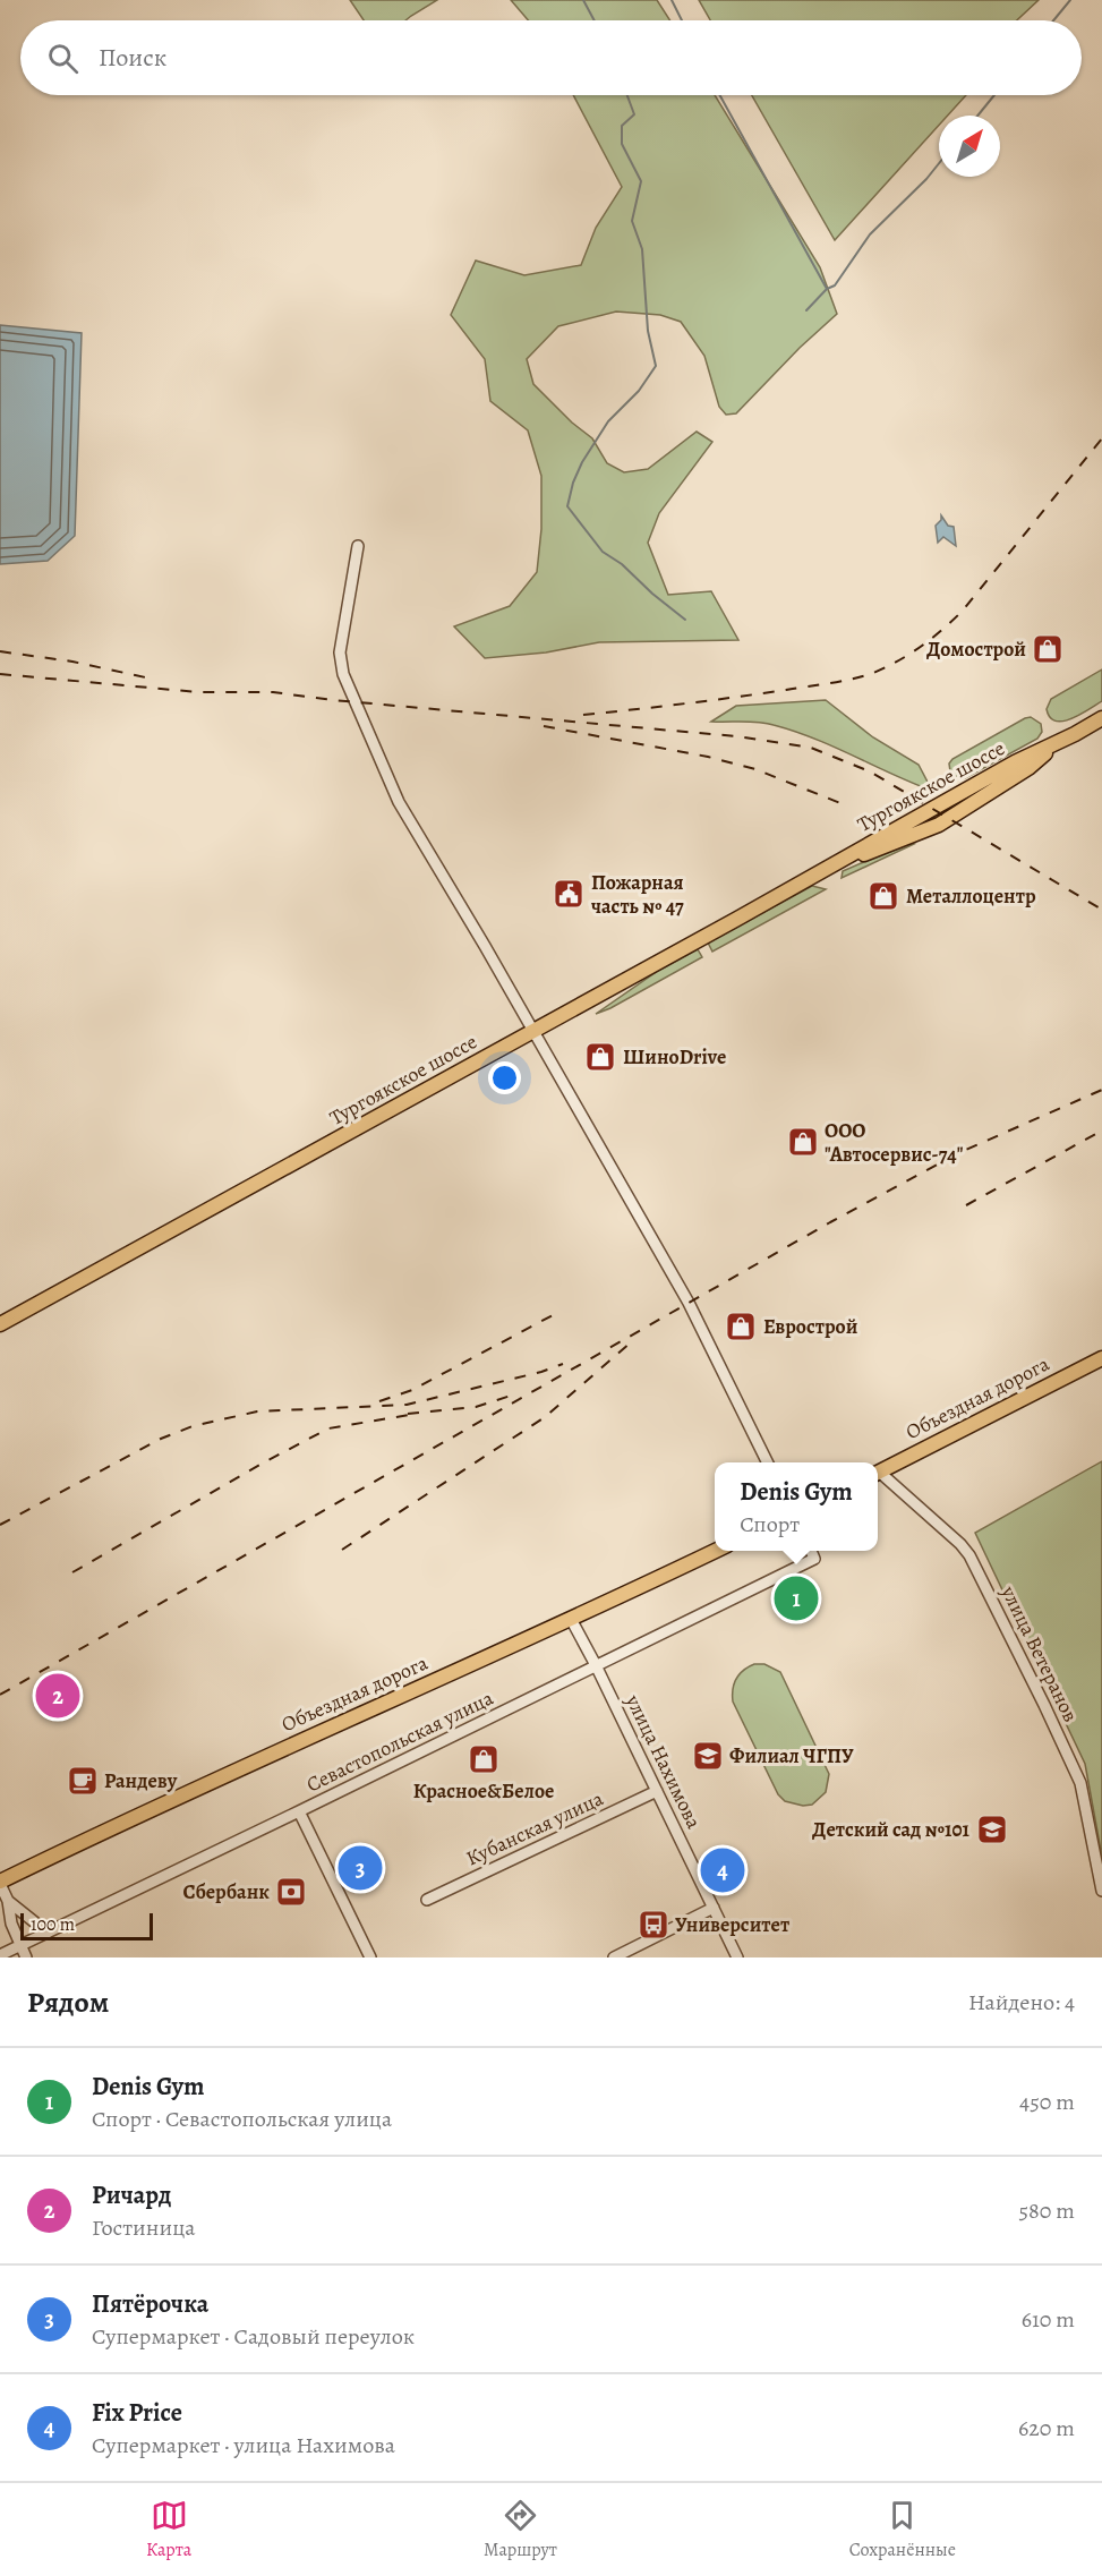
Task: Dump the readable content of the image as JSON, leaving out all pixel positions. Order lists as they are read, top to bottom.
{
  "streets": {
    "main road": ["Тургоякское шоссе", "Объездная дорога"],
    "street": [
      "улица Ветеранов",
      "Севастопольская улица",
      "улица Нахимова",
      "Кубанская улица"
    ]
  },
  "crossings": [
    ["Объездная дорога", "улица Нахимова"],
    ["Севастопольская улица", "улица Нахимова"],
    ["улица Нахимова", "Кубанская улица"]
  ],
  "places": {
    "shop": [
      "Домострой",
      "Металлоцентр",
      "ШиноDrive",
      "ООО \"Автосервис-74\"",
      "Еврострой",
      "Красное&Белое"
    ],
    "public building": ["Пожарная часть № 47"],
    "school or university": ["Филиал ЧГПУ", "Детский сад №101"],
    "cafe": ["Рандеву"],
    "bank": ["Сбербанк"],
    "bus stop": ["Университет"]
  },
  "scale_bar": "100 m",
  "north": "top right",
  "page": {
    "search": "Поиск",
    "popup": ["Denis Gym", "Спорт"],
    "pins": [
      "1",
      "2",
      "3",
      "4"
    ],
    "scale": "100 m",
    "heading": ["Рядом", "Найдено: 4"],
    "list": [
      {
        "mark": "1",
        "name": "Denis Gym",
        "note": "Спорт · Севастопольская улица",
        "value": "450 m"
      },
      {
        "mark": "2",
        "name": "Ричард",
        "note": "Гостиница",
        "value": "580 m"
      },
      {
        "mark": "3",
        "name": "Пятёрочка",
        "note": "Супермаркет · Садовый переулок",
        "value": "610 m"
      },
      {
        "mark": "4",
        "name": "Fix Price",
        "note": "Супермаркет · улица Нахимова",
        "value": "620 m"
      }
    ],
    "nav": ["Карта", "Маршрут", "Сохранённые"]
  }
}
